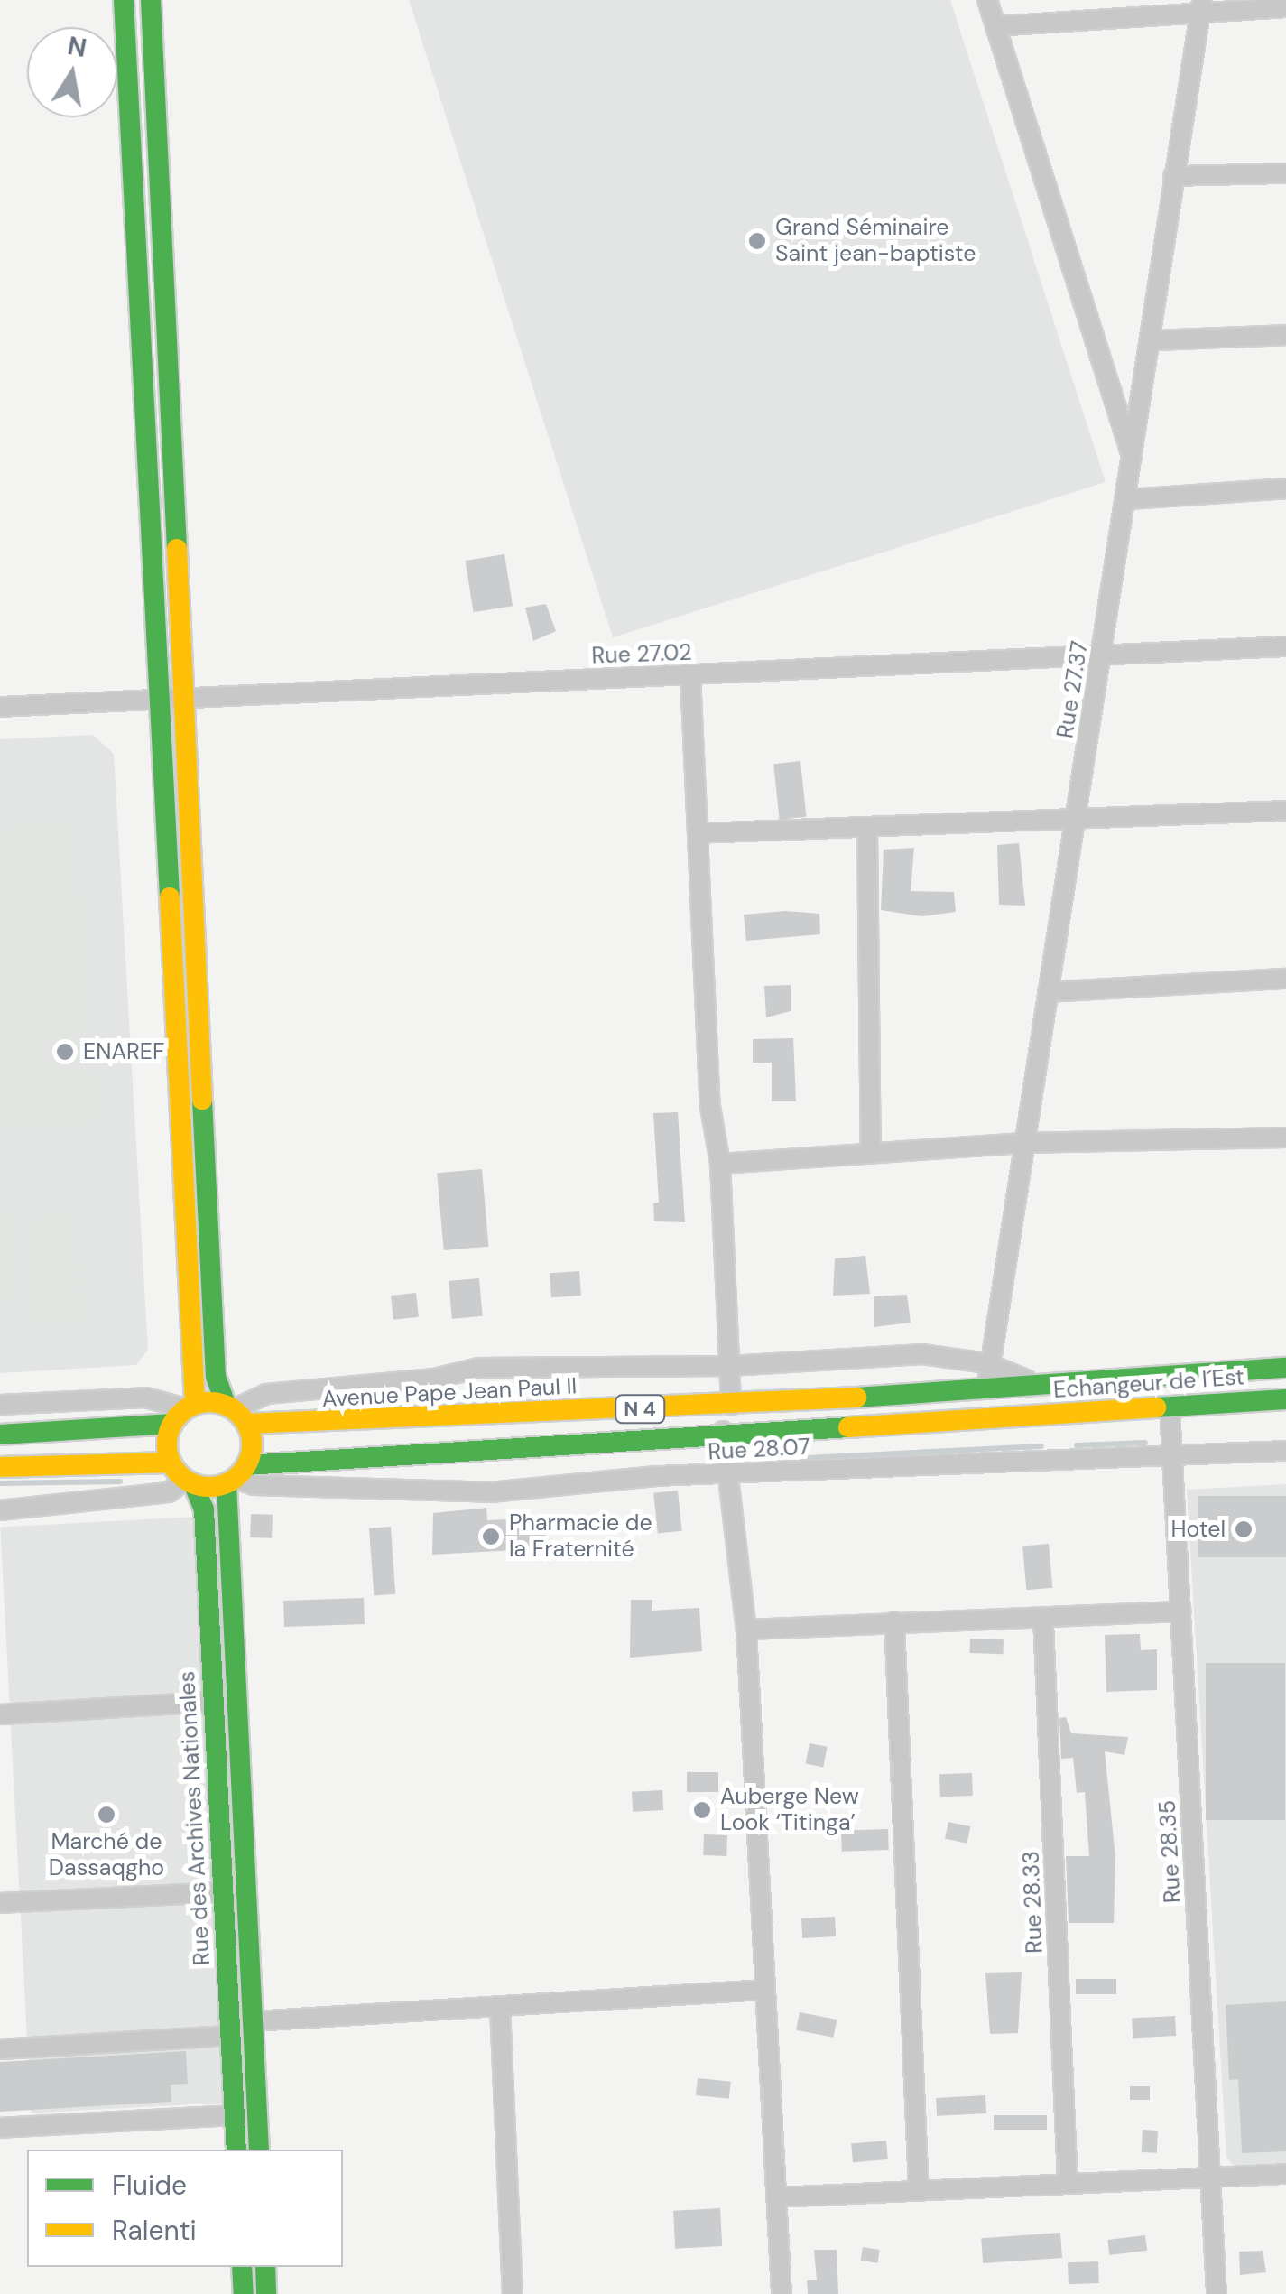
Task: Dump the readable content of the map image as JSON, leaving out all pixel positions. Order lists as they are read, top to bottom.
{
  "streets": {
    "main road": [
      "Echangeur de l´Est",
      "Avenue Pape Jean Paul II",
      "N 4",
      "Rue des Archives Nationales"
    ],
    "street": [
      "Rue 27.02",
      "Rue 27.37",
      "Rue 28.07",
      "Rue 28.35",
      "Rue 28.33"
    ]
  },
  "crossings": [
    ["Rue 27.02", "Rue 27.37"],
    ["Rue 27.37", "Avenue Pape Jean Paul II"],
    ["Echangeur de l´Est", "Avenue Pape Jean Paul II"],
    ["Echangeur de l´Est", "N 4"],
    ["Echangeur de l´Est", "Rue 28.35"],
    ["Avenue Pape Jean Paul II", "N 4"],
    ["Avenue Pape Jean Paul II", "Rue 28.07"],
    ["Avenue Pape Jean Paul II", "Rue des Archives Nationales"],
    ["N 4", "Rue 28.07"],
    ["N 4", "Rue des Archives Nationales"],
    ["Rue 28.07", "Rue des Archives Nationales"],
    ["Rue 28.07", "Rue 28.35"]
  ],
  "places": [
    "Grand Séminaire Saint jean-baptiste",
    "ENAREF",
    "Hotel",
    "Pharmacie de la Fraternité",
    "Auberge New Look ‘Titinga’",
    "Marché de Dassaqgho"
  ],
  "legend": ["Fluide", "Ralenti"],
  "north": "top"
}
